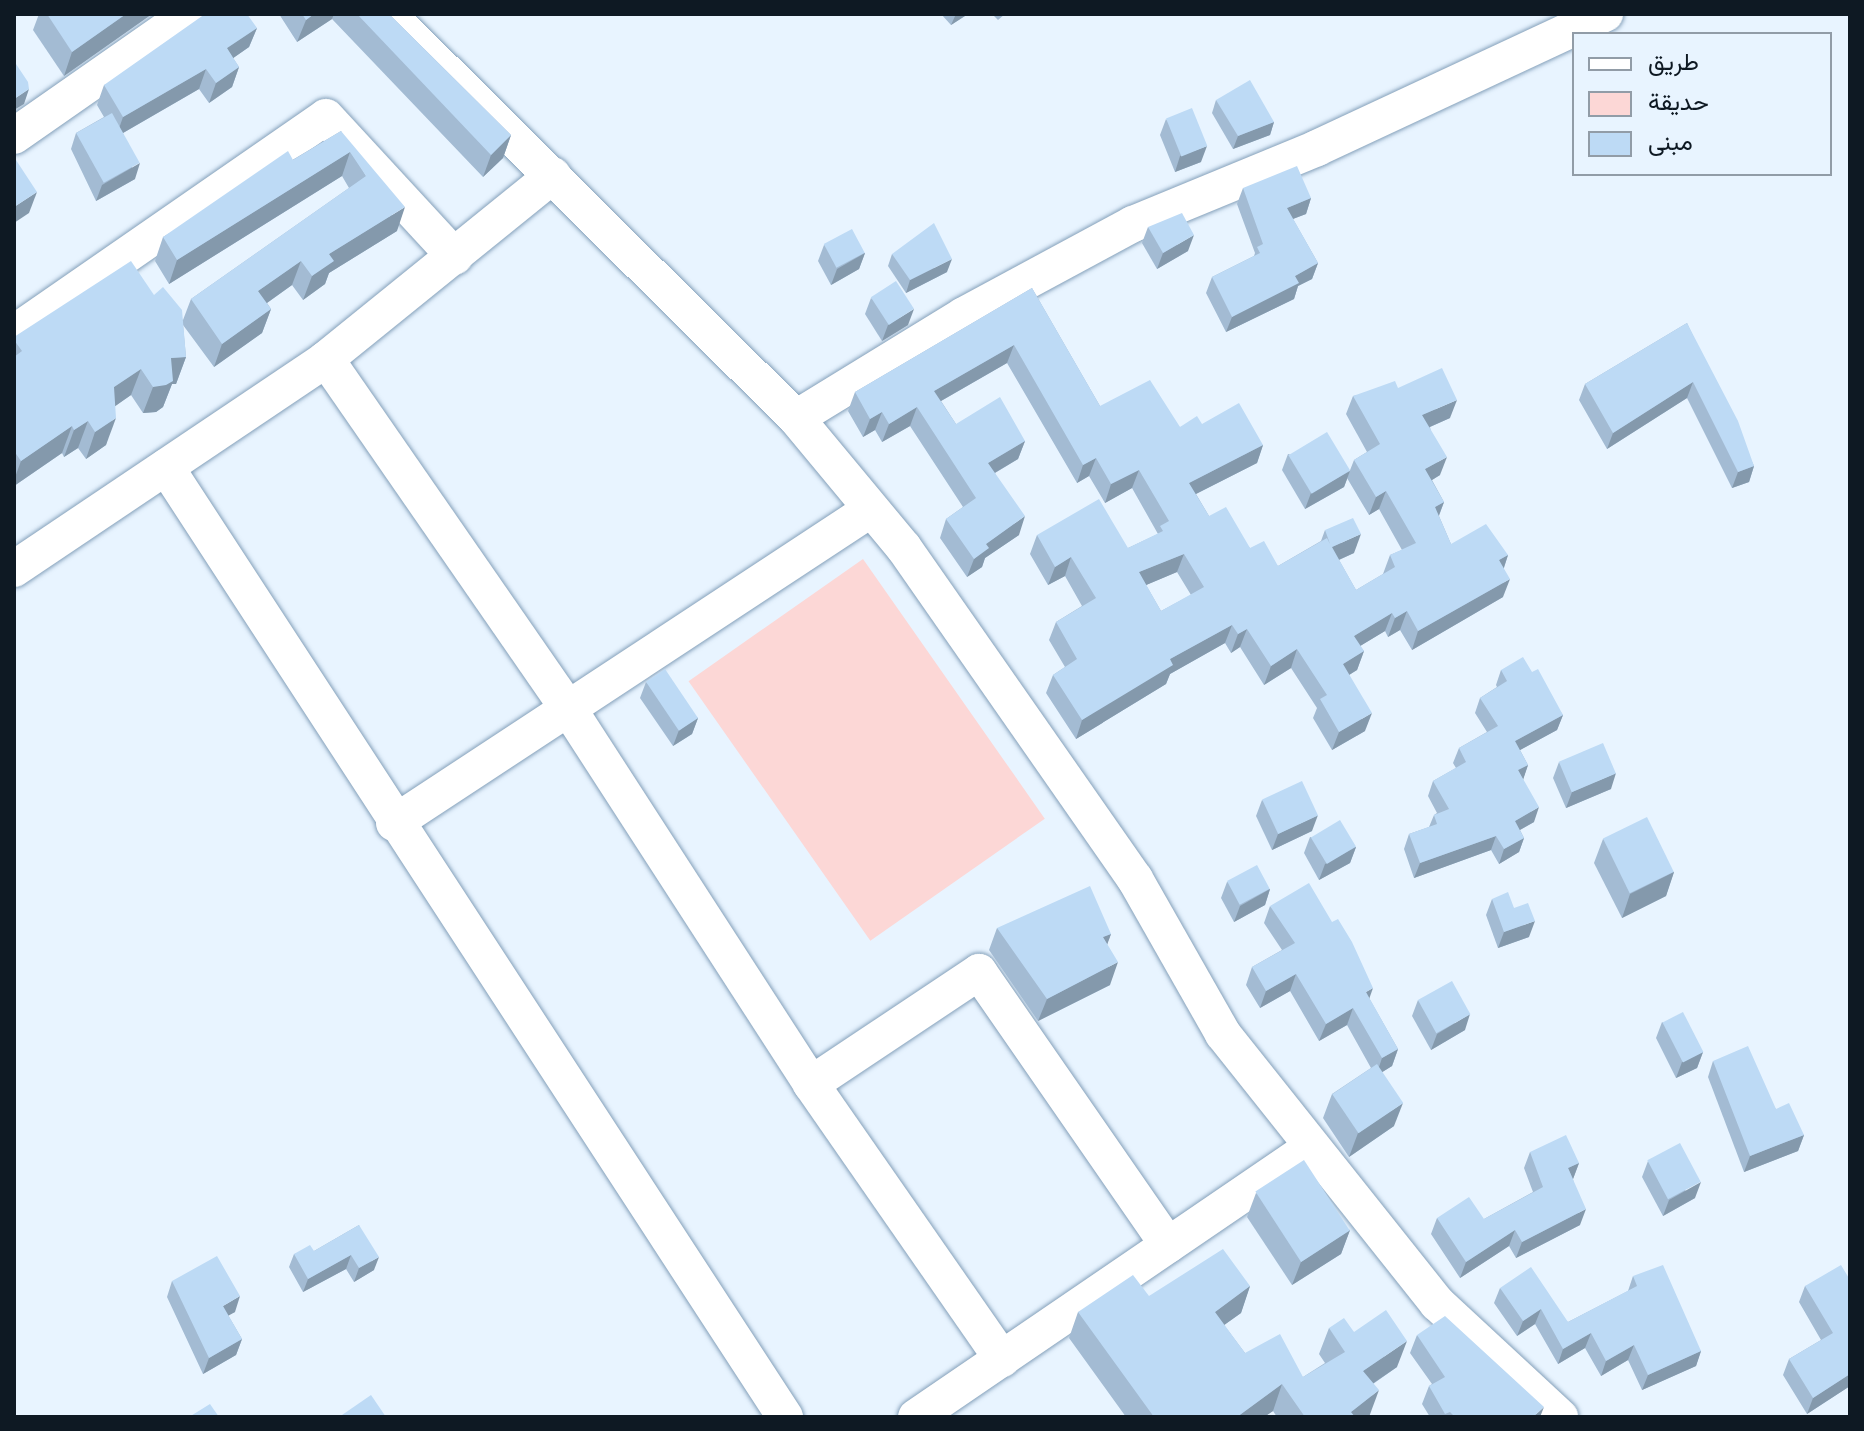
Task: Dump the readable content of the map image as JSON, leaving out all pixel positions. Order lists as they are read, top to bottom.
{
  "legend": ["طريق", "حديقة", "مبنى"]
}
